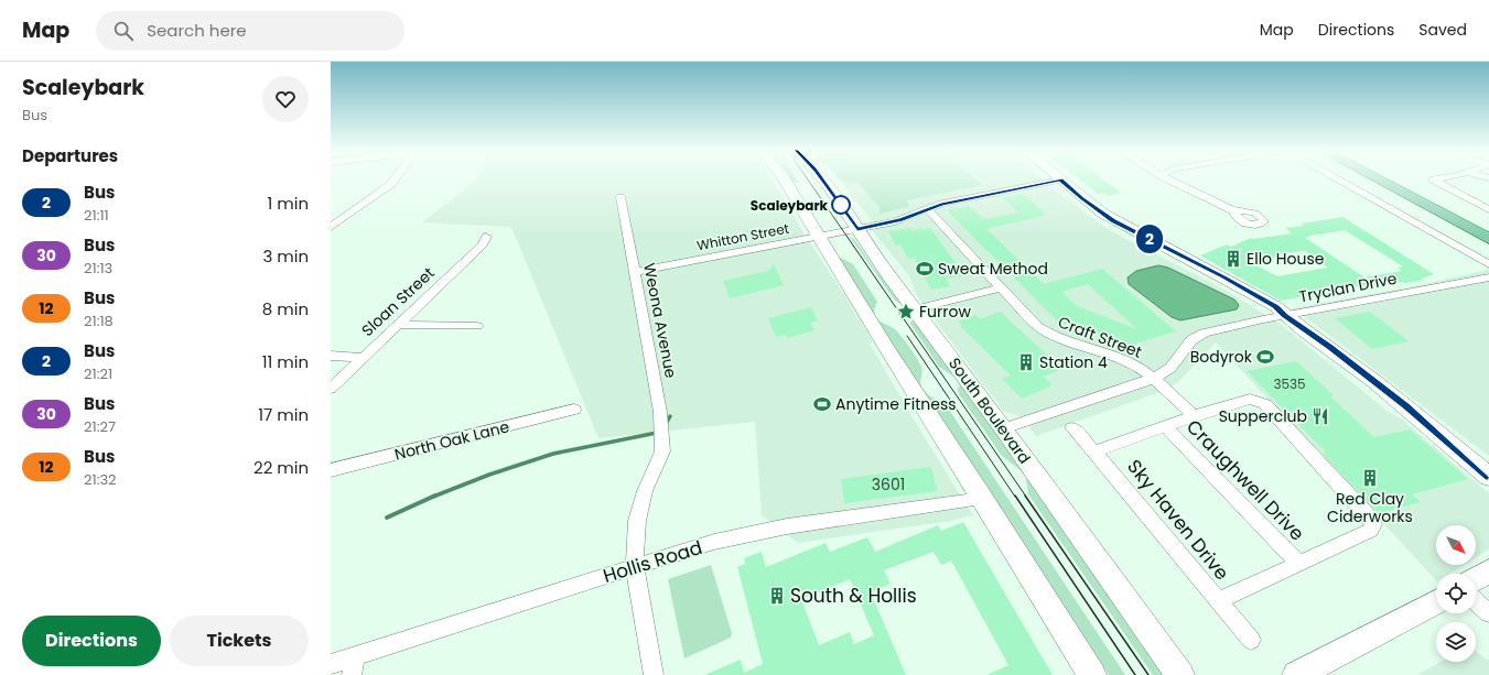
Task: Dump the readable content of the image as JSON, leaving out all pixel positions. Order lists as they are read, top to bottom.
{
  "streets": {
    "main road": ["South Boulevard"],
    "street": [
      "Whitton Street",
      "Tryclan Drive",
      "Sloan Street",
      "Weona Avenue",
      "Craft Street",
      "North Oak Lane",
      "Craughwell Drive",
      "Sky Haven Drive",
      "Hollis Road"
    ]
  },
  "crossings": [
    ["Whitton Street", "Weona Avenue"],
    ["Whitton Street", "Craft Street"],
    ["Whitton Street", "South Boulevard"],
    ["Tryclan Drive", "Craft Street"],
    ["Tryclan Drive", "South Boulevard"],
    ["Weona Avenue", "Hollis Road"]
  ],
  "places": {
    "other": ["Scaleybark"],
    "building": [
      "Ello House",
      "Station 4",
      "Red Clay Ciderworks",
      "South & Hollis"
    ],
    "sports": ["Sweat Method", "Bodyrok", "Anytime Fitness"],
    "place": ["Furrow"],
    "restaurant": ["Supperclub"]
  },
  "lines": ["bus line 2"],
  "house_numbers": ["3535", "3601"],
  "north": "bottom right",
  "page": {
    "header": "Map",
    "search": "Search here",
    "nav": ["Map", "Directions", "Saved"],
    "heading": [
      ["Scaleybark", "Bus"],
      "Departures"
    ],
    "on_map": "2",
    "list": [
      {
        "mark": "2",
        "name": "Bus",
        "note": "21:11",
        "value": "1 min"
      },
      {
        "mark": "30",
        "name": "Bus",
        "note": "21:13",
        "value": "3 min"
      },
      {
        "mark": "12",
        "name": "Bus",
        "note": "21:18",
        "value": "8 min"
      },
      {
        "mark": "2",
        "name": "Bus",
        "note": "21:21",
        "value": "11 min"
      },
      {
        "mark": "30",
        "name": "Bus",
        "note": "21:27",
        "value": "17 min"
      },
      {
        "mark": "12",
        "name": "Bus",
        "note": "21:32",
        "value": "22 min"
      }
    ],
    "buttons": ["Directions", "Tickets"]
  }
}
